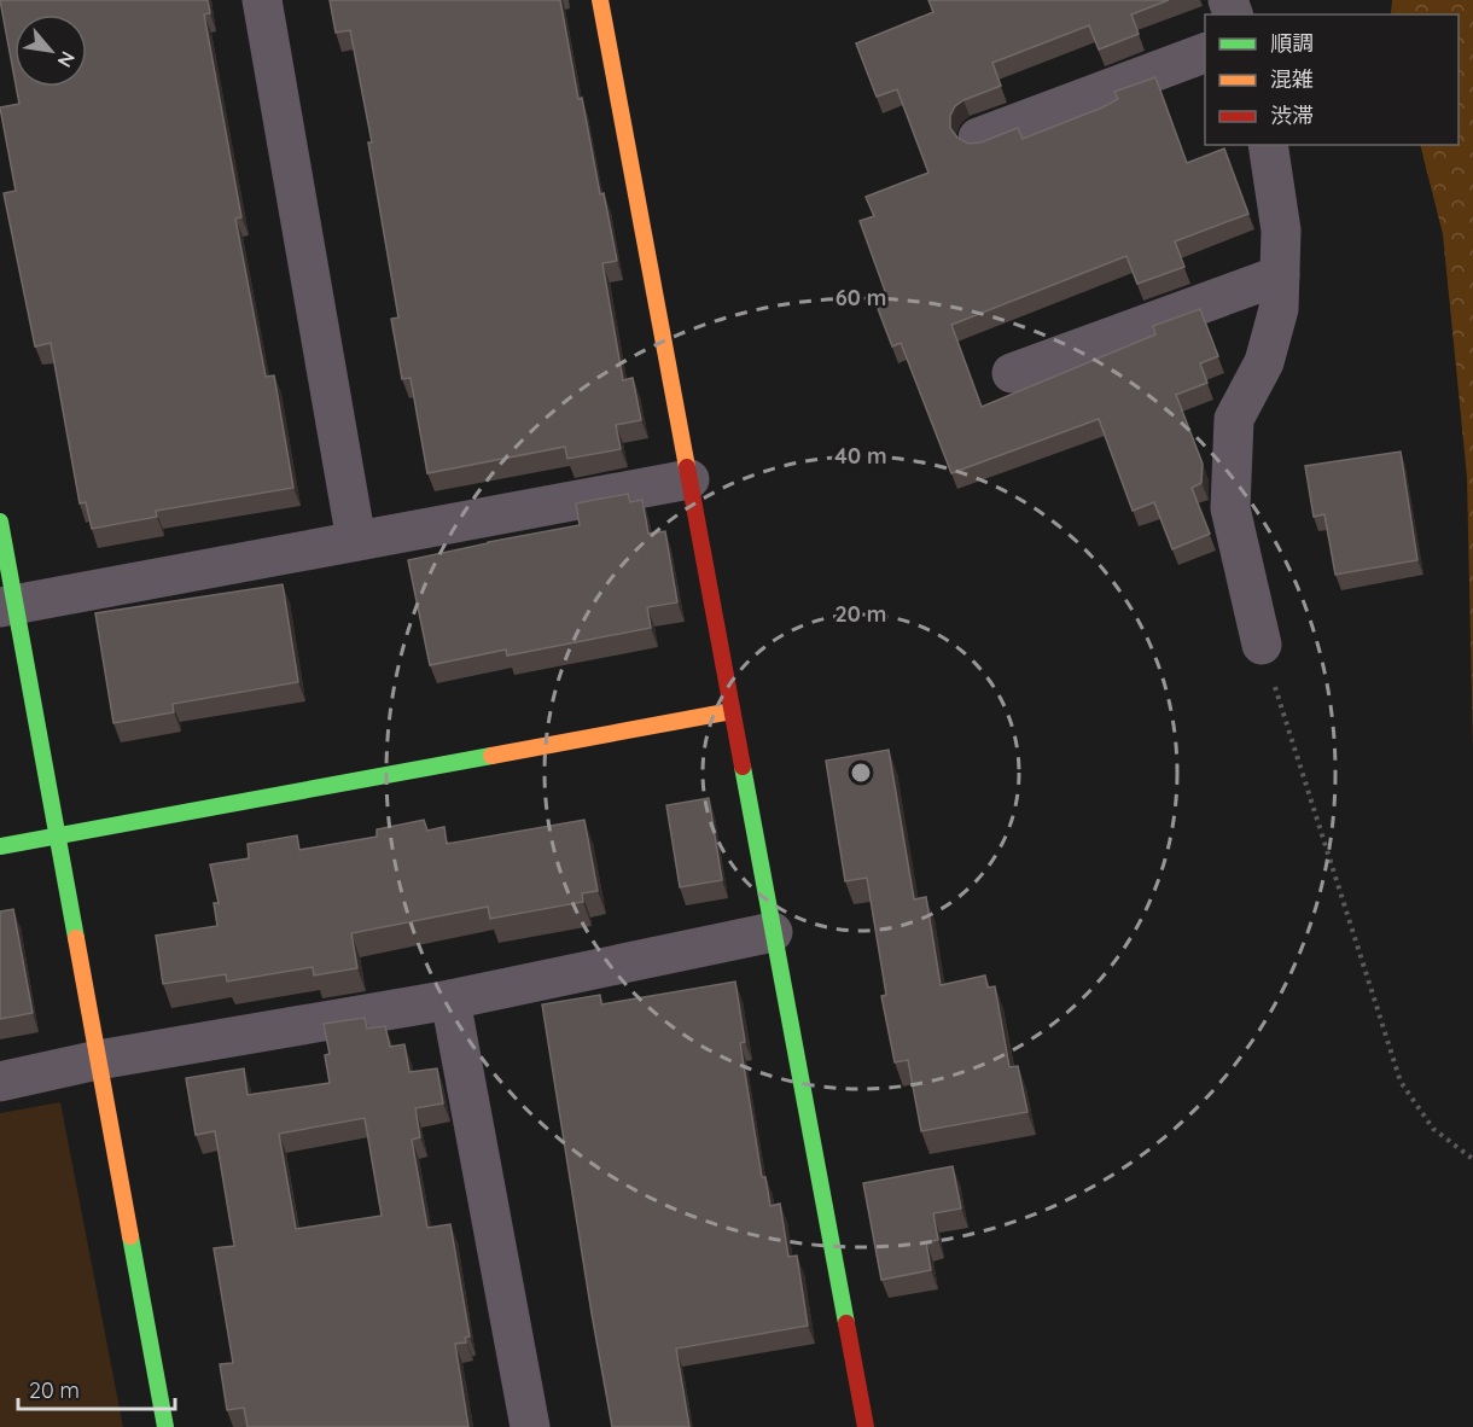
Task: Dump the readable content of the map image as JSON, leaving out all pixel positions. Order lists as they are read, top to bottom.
{
  "legend": ["順調", "混雑", "渋滞"],
  "scale_bar": "20 m",
  "north": "bottom right",
  "rings": ["60 m", "40 m", "20 m"]
}
